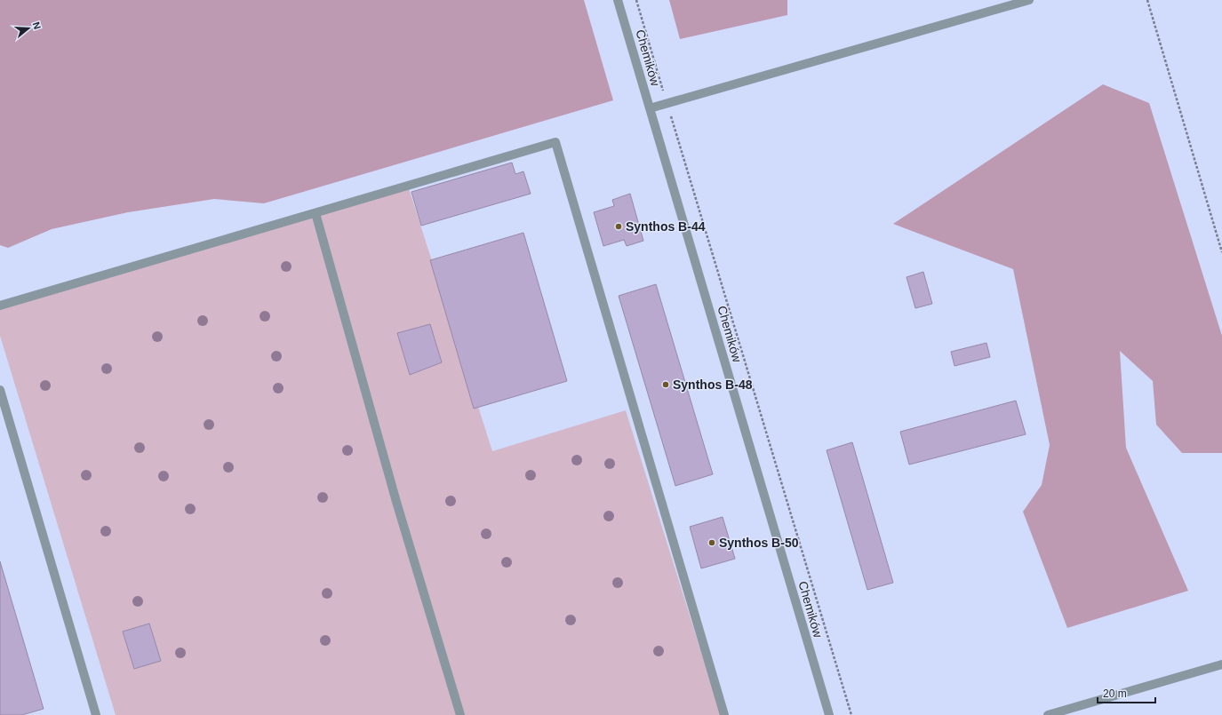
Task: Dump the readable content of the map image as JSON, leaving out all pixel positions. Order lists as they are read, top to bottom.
{
  "streets": {
    "lane": ["Chemików"]
  },
  "places": ["Synthos B-44", "Synthos B-48", "Synthos B-50"],
  "scale_bar": "20 m",
  "north": "right"
}
